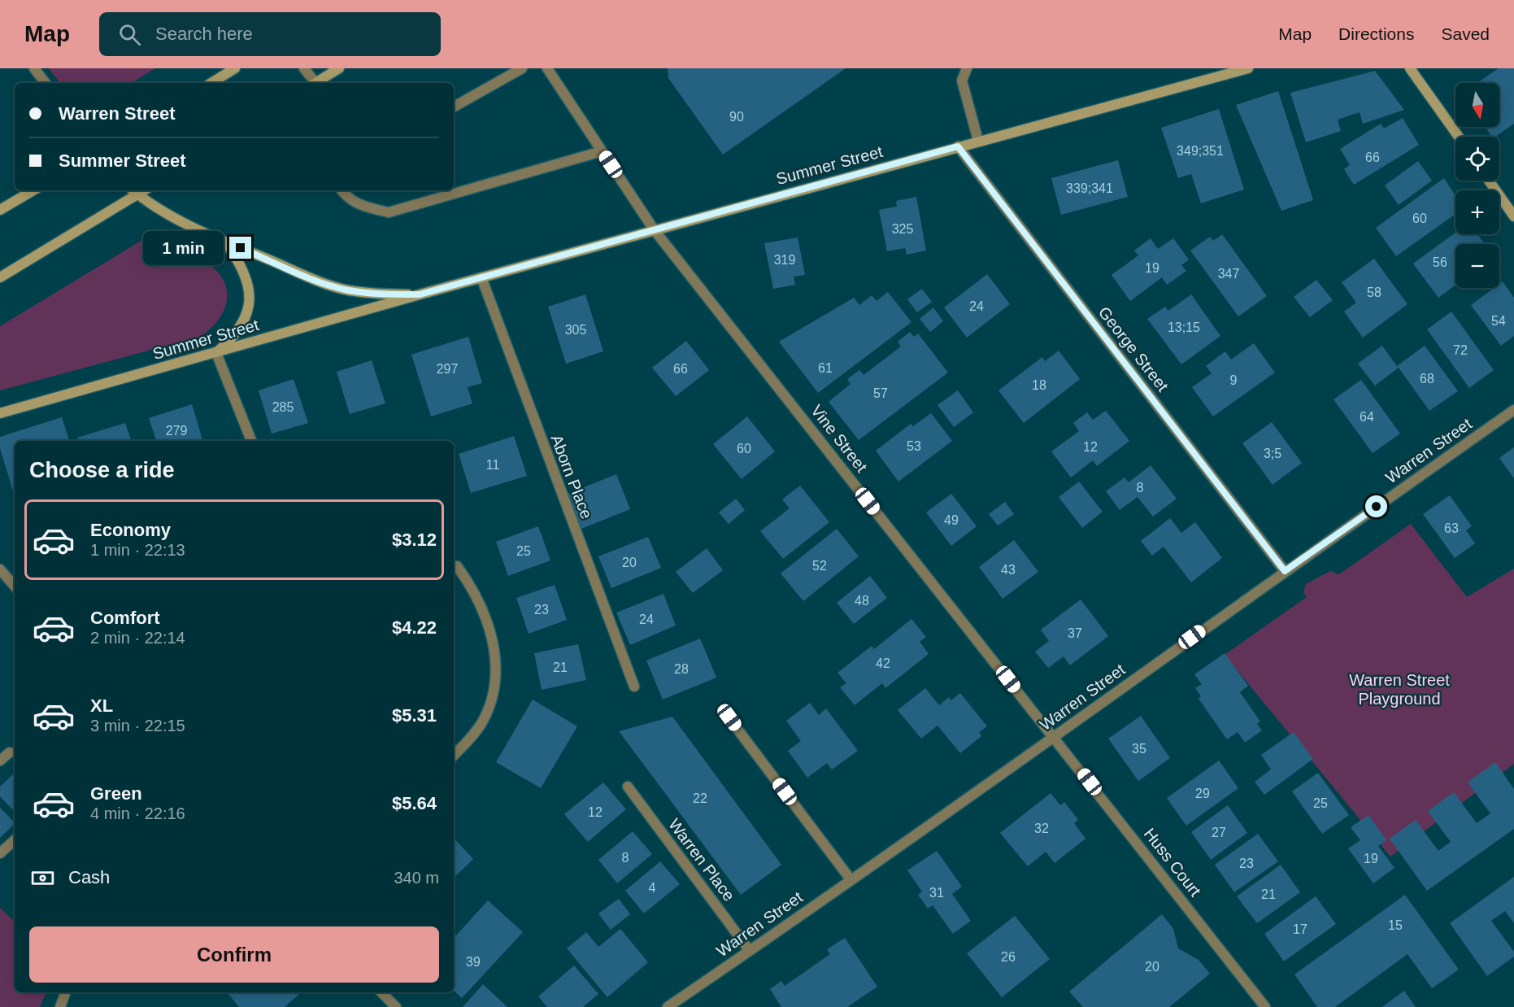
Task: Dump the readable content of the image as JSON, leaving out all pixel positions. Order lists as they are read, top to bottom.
{
  "streets": {
    "main road": ["Summer Street"],
    "street": [
      "George Street",
      "Vine Street",
      "Warren Street",
      "Aborn Place",
      "Warren Place",
      "Huss Court"
    ]
  },
  "crossings": [
    ["Summer Street", "George Street"],
    ["Summer Street", "Vine Street"],
    ["Summer Street", "Aborn Place"],
    ["George Street", "Warren Street"],
    ["Vine Street", "Warren Street"],
    ["Vine Street", "Huss Court"],
    ["Warren Street", "Warren Place"],
    ["Warren Street", "Huss Court"]
  ],
  "parks": ["Warren Street Playground"],
  "house_numbers": [
    "90",
    "349;351",
    "66",
    "339;341",
    "60",
    "325",
    "319",
    "56",
    "19",
    "347",
    "58",
    "24",
    "54",
    "13;15",
    "305",
    "72",
    "61",
    "297",
    "66",
    "68",
    "9",
    "18",
    "57",
    "285",
    "64",
    "279",
    "53",
    "12",
    "60",
    "3;5",
    "11",
    "8",
    "49",
    "63",
    "25",
    "20",
    "52",
    "43",
    "48",
    "23",
    "24",
    "37",
    "42",
    "21",
    "28",
    "35",
    "29",
    "22",
    "25",
    "12",
    "32",
    "27",
    "8",
    "19",
    "23",
    "4",
    "31",
    "21",
    "15",
    "17",
    "26",
    "39",
    "20"
  ],
  "north": "bottom",
  "page": {
    "header": "Map",
    "search": "Search here",
    "nav": ["Map", "Directions", "Saved"],
    "map_buttons": ["+", "−"],
    "banner": ["Warren Street", "Summer Street"],
    "bubble": "1 min",
    "heading": "Choose a ride",
    "list": [
      {
        "name": "Economy",
        "note": "1 min · 22:13",
        "value": "$3.12"
      },
      {
        "name": "Comfort",
        "note": "2 min · 22:14",
        "value": "$4.22"
      },
      {
        "name": "XL",
        "note": "3 min · 22:15",
        "value": "$5.31"
      },
      {
        "name": "Green",
        "note": "4 min · 22:16",
        "value": "$5.64"
      }
    ],
    "pay": ["Cash", "340 m"],
    "buttons": "Confirm"
  }
}
